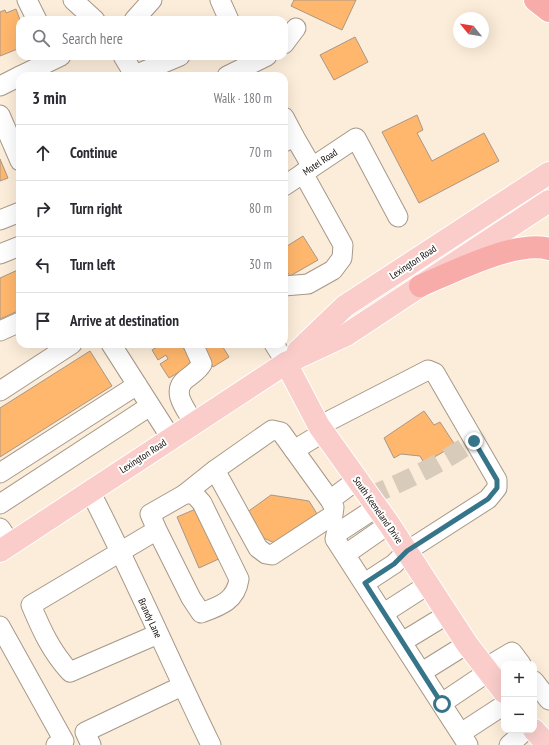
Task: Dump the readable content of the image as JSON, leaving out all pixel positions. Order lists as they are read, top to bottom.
{
  "streets": {
    "main road": ["Lexington Road", "South Keeneland Drive"],
    "street": ["Motel Road", "Brandy Lane"]
  },
  "crossings": [
    ["Lexington Road", "South Keeneland Drive"],
    ["Lexington Road", "Brandy Lane"]
  ],
  "north": "top left",
  "page": {
    "search": "Search here",
    "heading": ["3 min", "Walk · 180 m"],
    "list": [
      ["Continue", "70 m"],
      ["Turn right", "80 m"],
      ["Turn left", "30 m"],
      "Arrive at destination"
    ],
    "map_buttons": ["+", "−"]
  }
}
